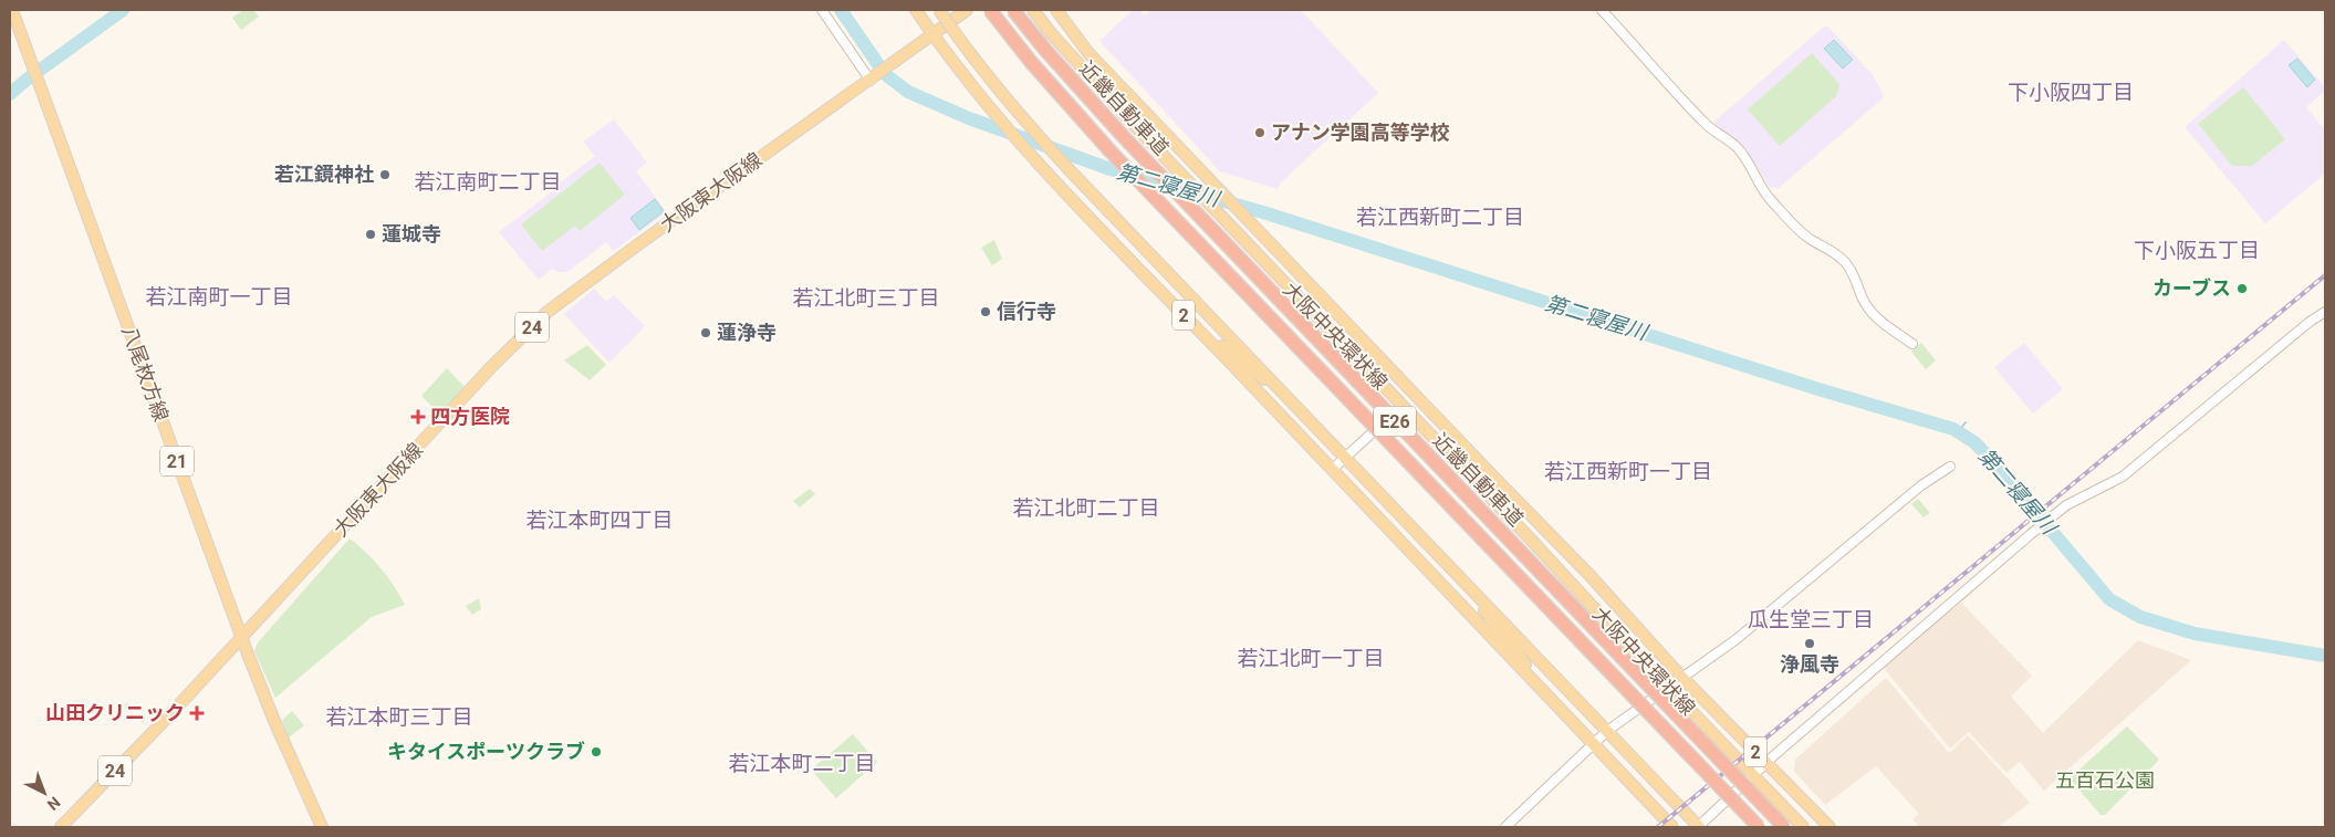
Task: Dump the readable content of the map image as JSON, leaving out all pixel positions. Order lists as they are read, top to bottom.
{
  "streets": {
    "highway": ["近畿自動車道", "E26"],
    "main road": [
      "大阪東大阪線",
      "2",
      "24",
      "大阪中央環状線",
      "八尾枚方線",
      "21"
    ]
  },
  "crossings": [
    ["大阪東大阪線", "2"],
    ["大阪東大阪線", "八尾枚方線"]
  ],
  "districts": [
    "下小阪四丁目",
    "若江南町二丁目",
    "若江西新町二丁目",
    "下小阪五丁目",
    "若江南町一丁目",
    "若江北町三丁目",
    "若江西新町一丁目",
    "若江北町二丁目",
    "若江本町四丁目",
    "瓜生堂三丁目",
    "若江北町一丁目",
    "若江本町三丁目",
    "若江本町二丁目"
  ],
  "water": ["第二寝屋川"],
  "parks": ["五百石公園"],
  "places": {
    "other": [
      "アナン学園高等学校",
      "若江鏡神社",
      "蓮城寺",
      "カーブス",
      "信行寺",
      "蓮浄寺",
      "浄風寺",
      "キタイスポーツクラブ"
    ],
    "health": ["四方医院", "山田クリニック"]
  },
  "north": "bottom right"
}
